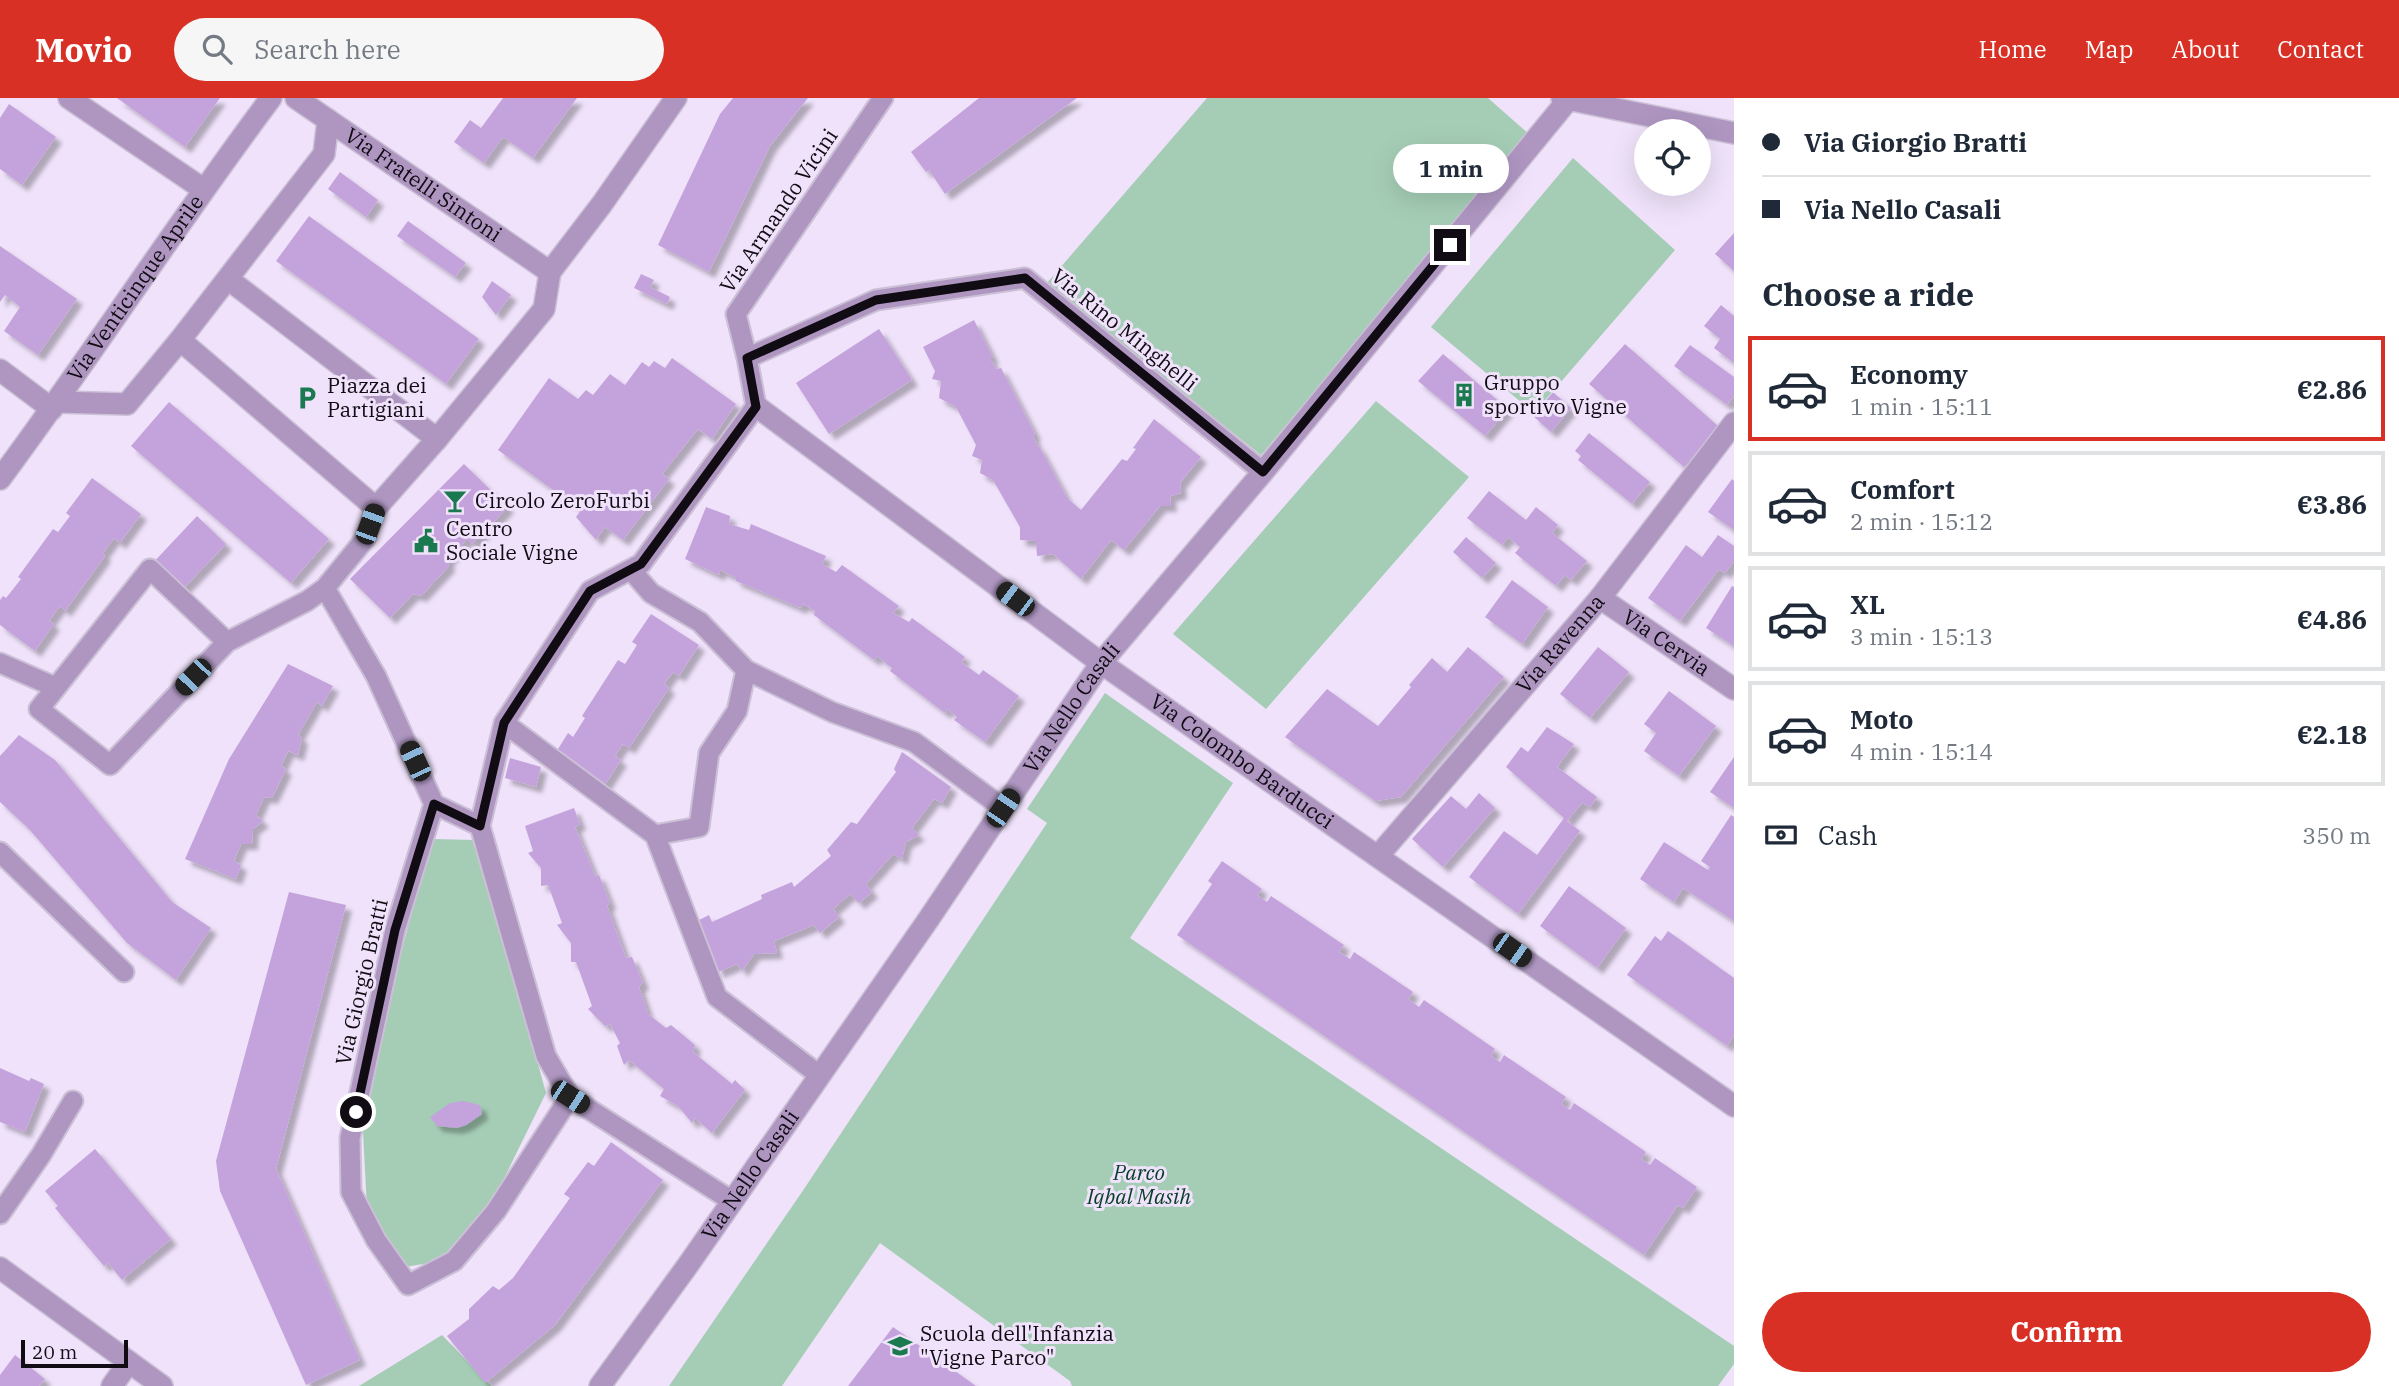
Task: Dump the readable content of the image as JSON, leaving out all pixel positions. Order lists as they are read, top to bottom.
{
  "streets": {
    "street": [
      "Via Fratelli Sintoni",
      "Via Venticinque Aprile",
      "Via Ravenna",
      "Via Cervia",
      "Via Nello Casali",
      "Via Colombo Barducci"
    ],
    "lane": ["Via Armando Vicini", "Via Rino Minghelli", "Via Giorgio Bratti"]
  },
  "crossings": [
    ["Via Armando Vicini", "Via Rino Minghelli"],
    ["Via Rino Minghelli", "Via Nello Casali"],
    ["Via Ravenna", "Via Cervia"],
    ["Via Ravenna", "Via Colombo Barducci"],
    ["Via Nello Casali", "Via Colombo Barducci"]
  ],
  "parks": ["Parco Iqbal Masih"],
  "places": {
    "building": ["Gruppo sportivo Vigne"],
    "parking": ["Piazza dei Partigiani"],
    "bar": ["Circolo ZeroFurbi"],
    "public building": ["Centro Sociale Vigne"],
    "school or university": ["Scuola dell'Infanzia \"Vigne Parco\""]
  },
  "scale_bar": "20 m",
  "page": {
    "header": "Movio",
    "search": "Search here",
    "nav": [
      "Home",
      "Map",
      "About",
      "Contact"
    ],
    "banner": ["Via Giorgio Bratti", "Via Nello Casali"],
    "bubble": "1 min",
    "heading": "Choose a ride",
    "list": [
      {
        "name": "Economy",
        "note": "1 min · 15:11",
        "value": "€2.86"
      },
      {
        "name": "Comfort",
        "note": "2 min · 15:12",
        "value": "€3.86"
      },
      {
        "name": "XL",
        "note": "3 min · 15:13",
        "value": "€4.86"
      },
      {
        "name": "Moto",
        "note": "4 min · 15:14",
        "value": "€2.18"
      }
    ],
    "pay": ["Cash", "350 m"],
    "buttons": "Confirm",
    "scale": "20 m"
  }
}
